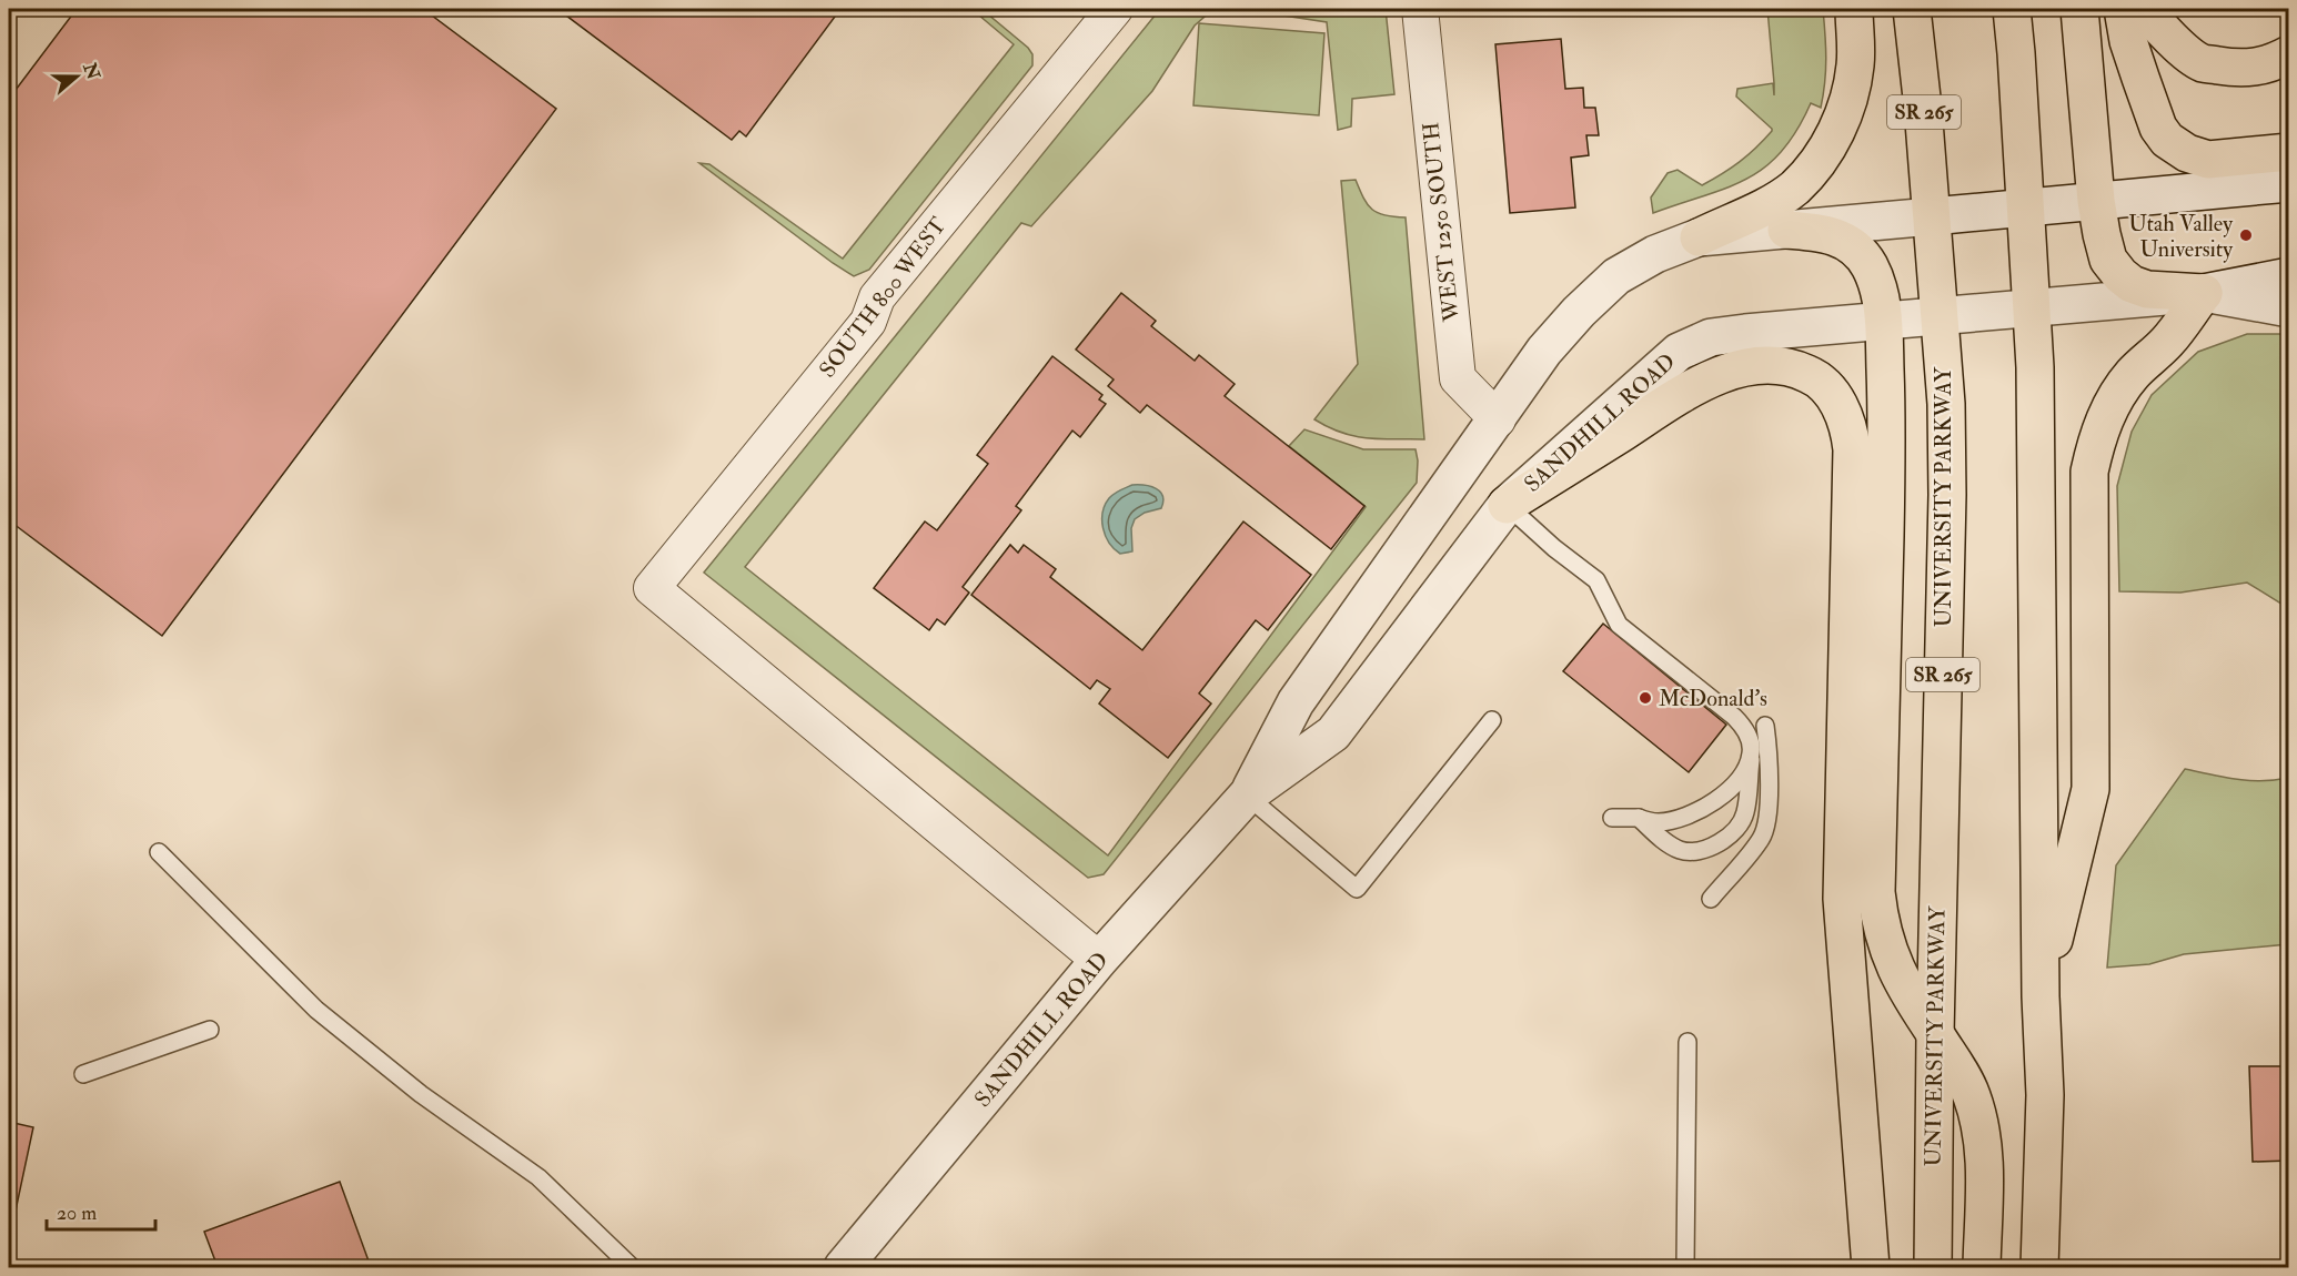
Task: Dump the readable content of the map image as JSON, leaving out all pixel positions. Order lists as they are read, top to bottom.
{
  "streets": {
    "main road": ["SR 265", "UNIVERSITY PARKWAY"],
    "street": ["WEST 1250 SOUTH", "SOUTH 800 WEST", "SANDHILL ROAD"]
  },
  "crossings": [
    ["WEST 1250 SOUTH", "SANDHILL ROAD"],
    ["SOUTH 800 WEST", "SANDHILL ROAD"],
    ["SANDHILL ROAD", "UNIVERSITY PARKWAY"]
  ],
  "places": ["Utah Valley University", "McDonald's"],
  "scale_bar": "20 m",
  "north": "right"
}
